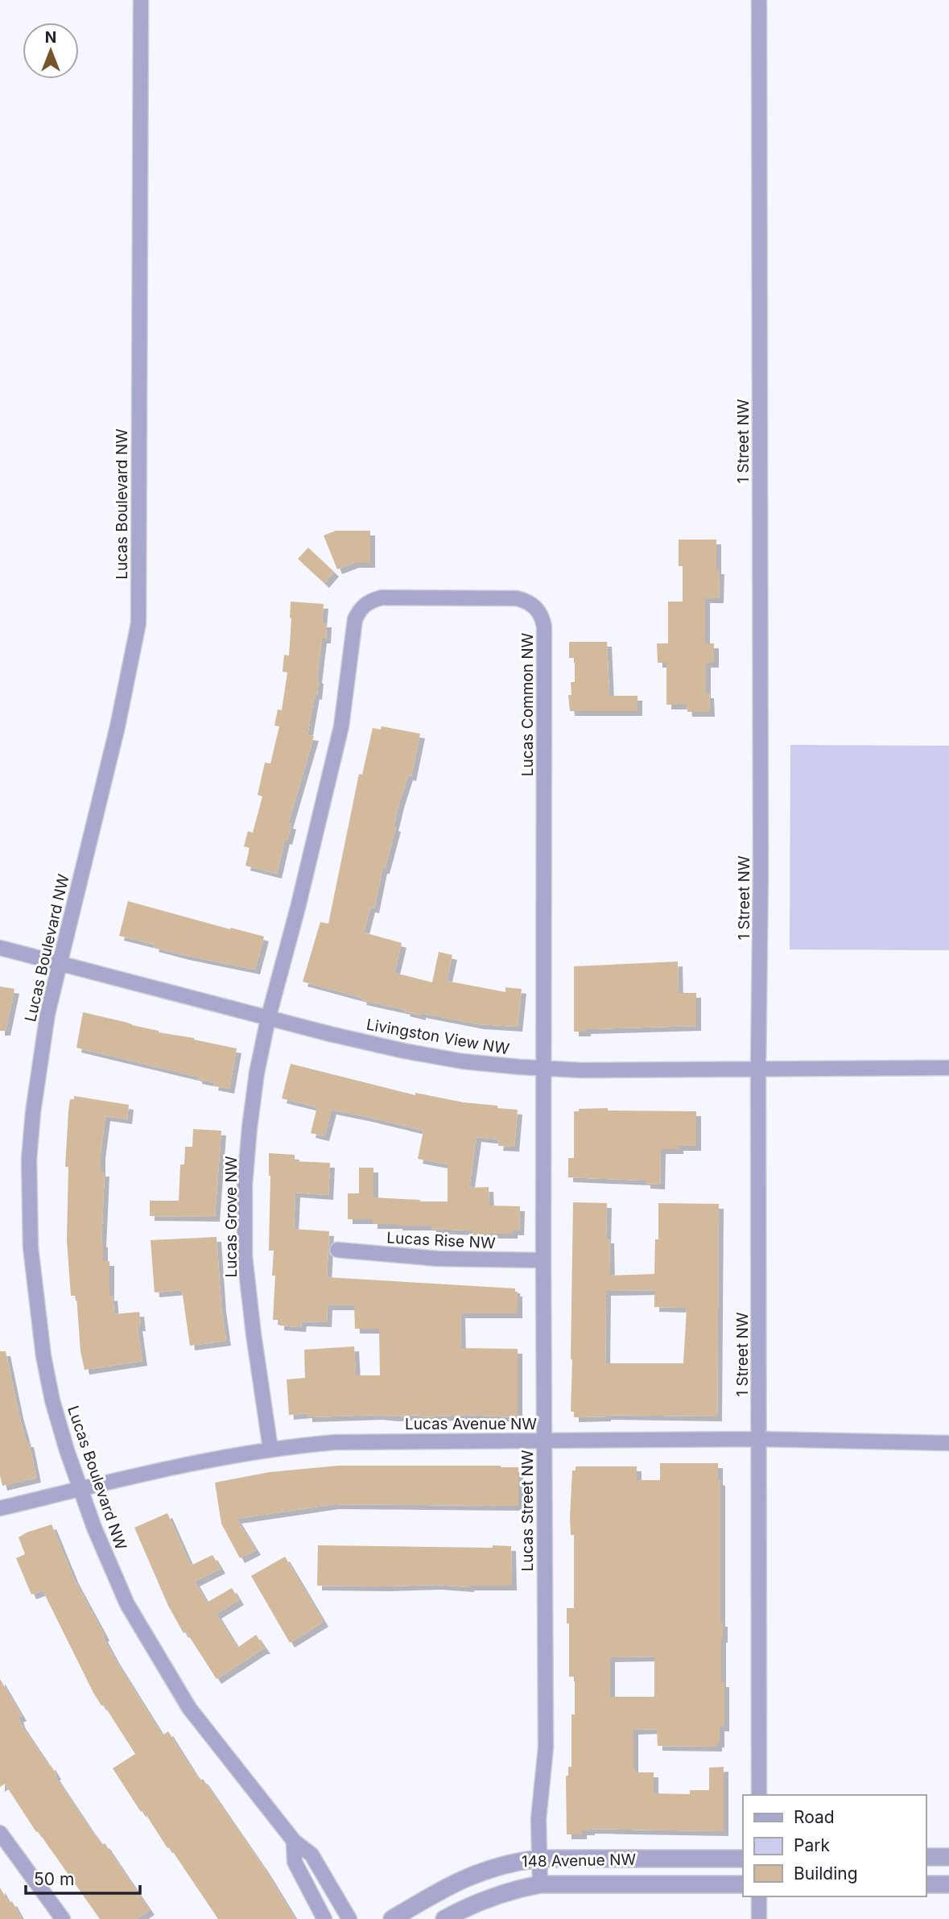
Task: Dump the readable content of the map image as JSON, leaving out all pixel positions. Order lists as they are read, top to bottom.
{
  "streets": {
    "street": [
      "1 Street NW",
      "Lucas Boulevard NW",
      "Lucas Common NW",
      "Livingston View NW",
      "Lucas Grove NW",
      "Lucas Rise NW",
      "Lucas Avenue NW",
      "Lucas Street NW",
      "148 Avenue NW"
    ]
  },
  "crossings": [
    ["1 Street NW", "Livingston View NW"],
    ["1 Street NW", "Lucas Avenue NW"],
    ["Lucas Boulevard NW", "Livingston View NW"],
    ["Lucas Boulevard NW", "Lucas Avenue NW"],
    ["Lucas Common NW", "Livingston View NW"],
    ["Lucas Common NW", "Lucas Grove NW"],
    ["Lucas Common NW", "Lucas Street NW"],
    ["Livingston View NW", "Lucas Grove NW"],
    ["Livingston View NW", "Lucas Street NW"],
    ["Lucas Grove NW", "Lucas Avenue NW"],
    ["Lucas Rise NW", "Lucas Street NW"],
    ["Lucas Avenue NW", "Lucas Street NW"],
    ["Lucas Street NW", "148 Avenue NW"]
  ],
  "legend": ["Road", "Park", "Building"],
  "scale_bar": "50 m",
  "north": "top"
}
